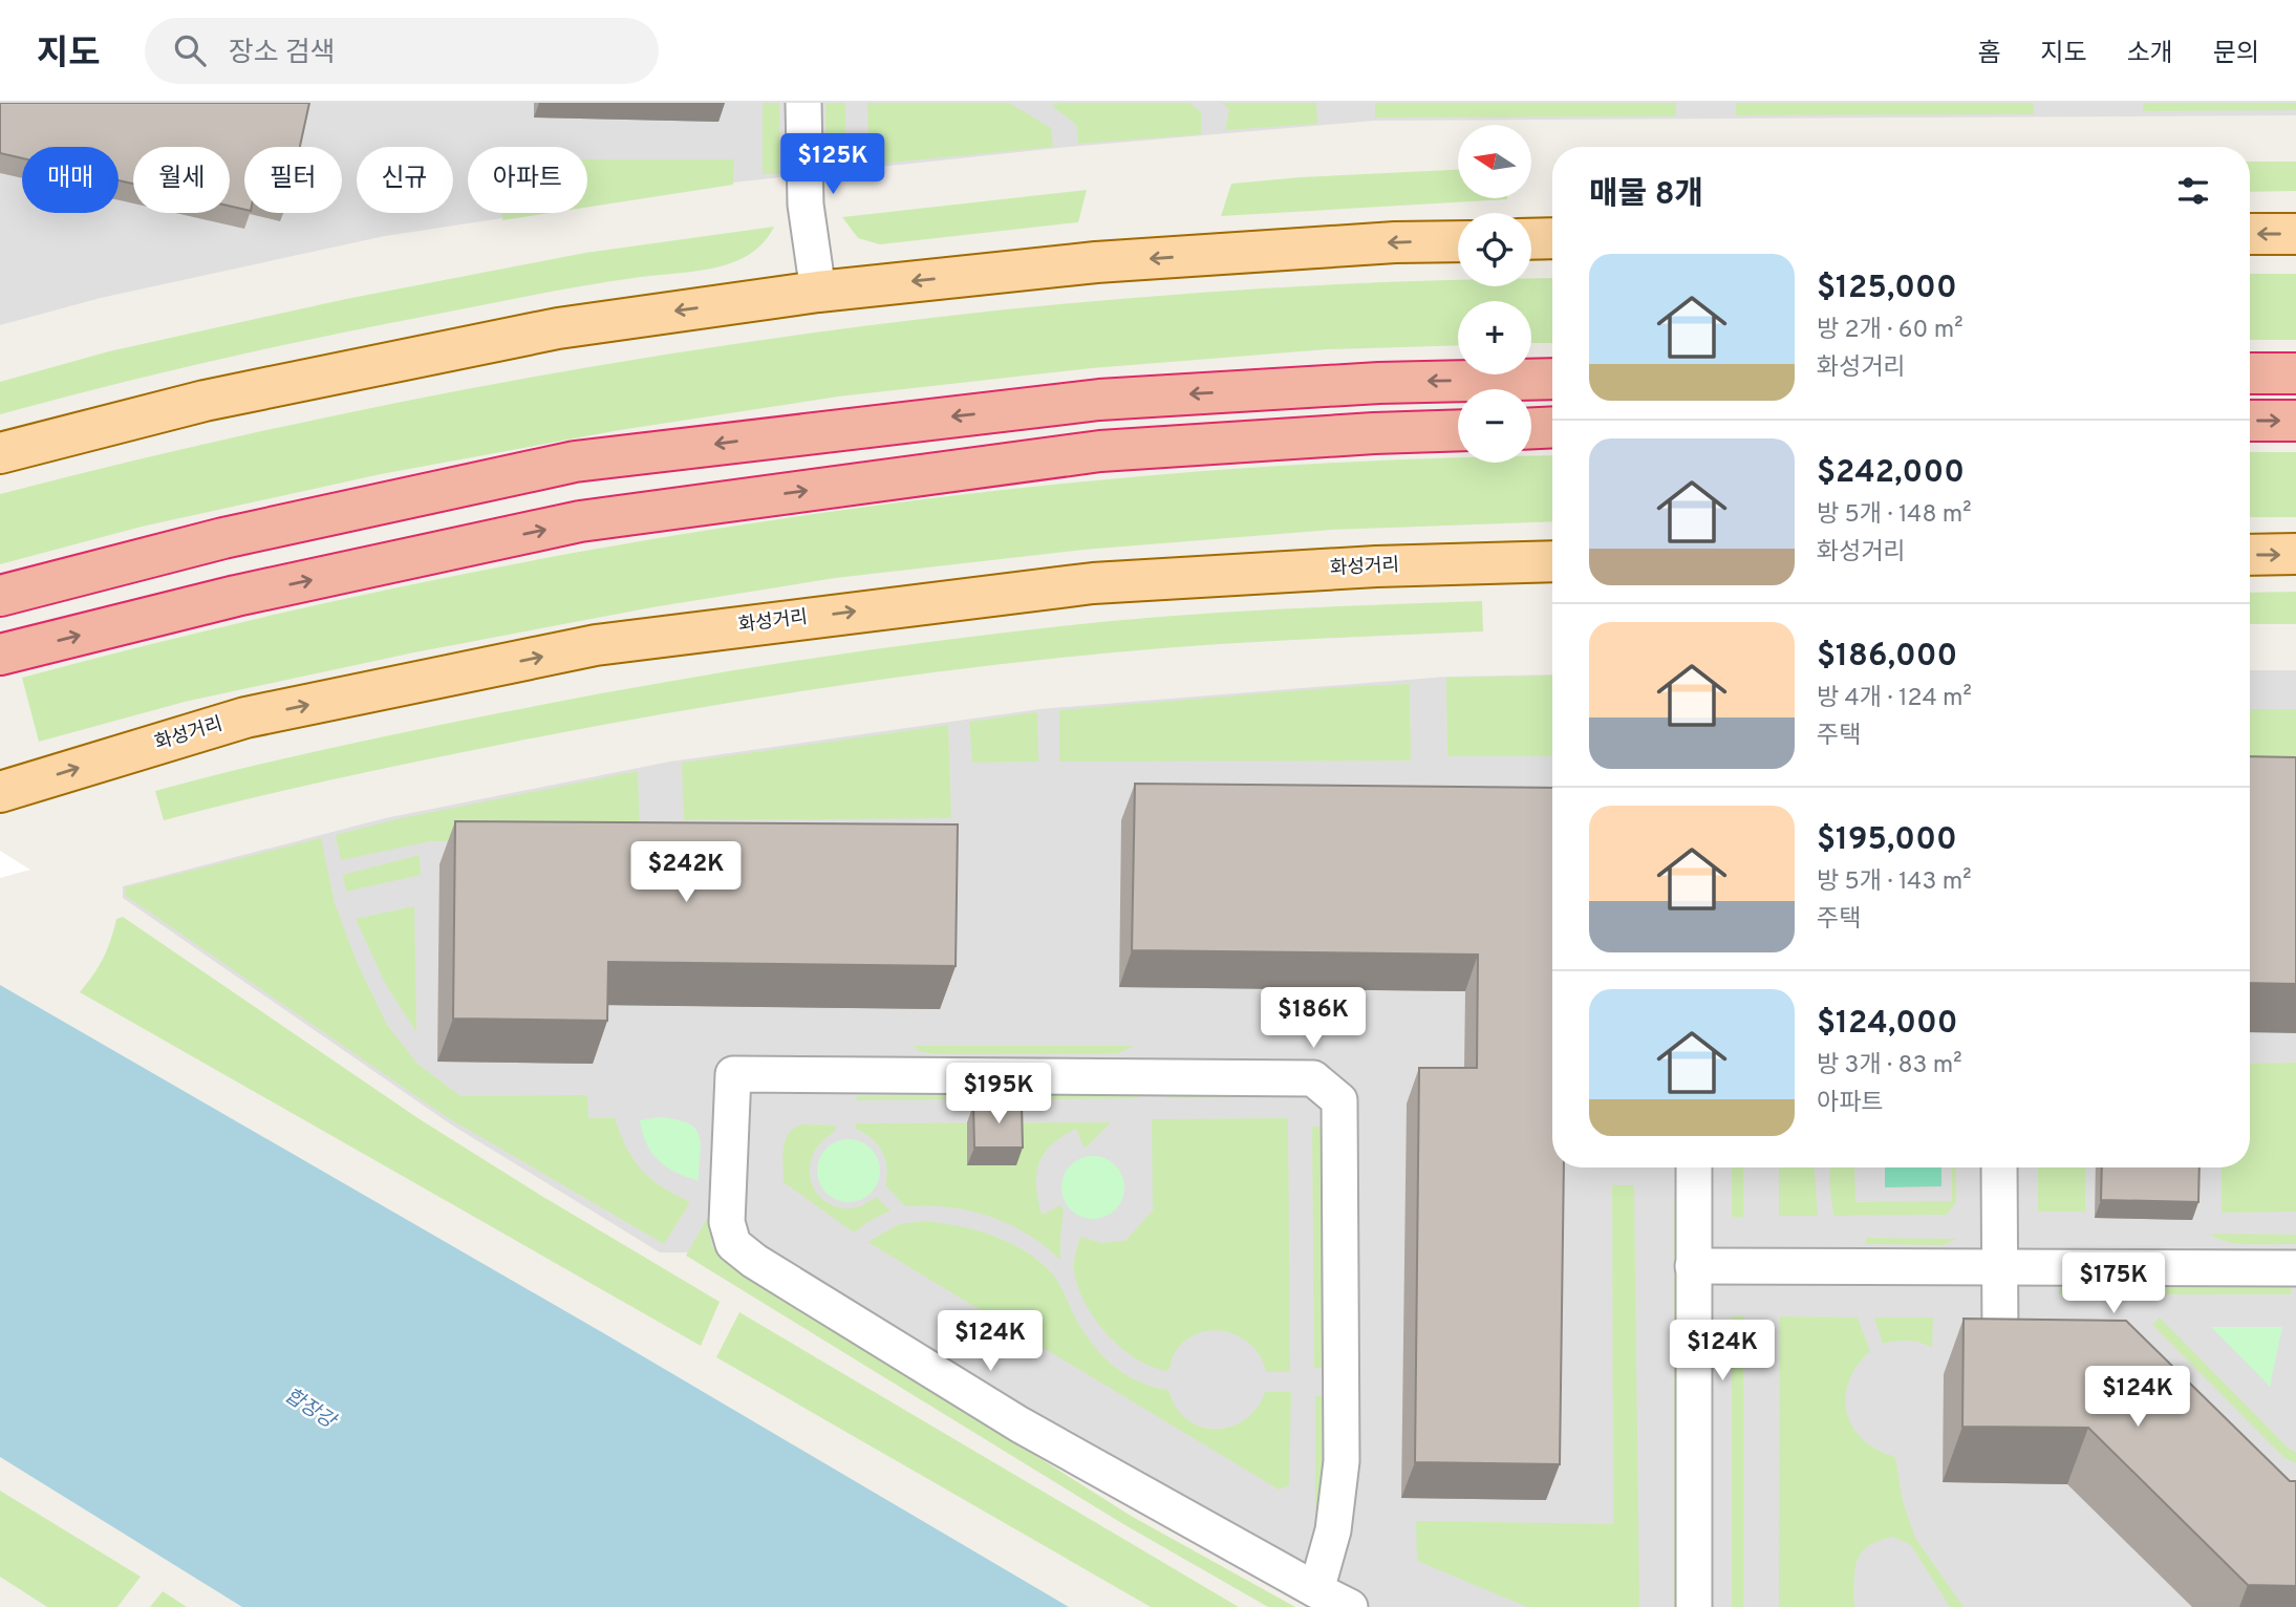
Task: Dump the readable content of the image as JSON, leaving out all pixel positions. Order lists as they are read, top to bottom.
{
  "streets": {
    "main road": ["화성거리"]
  },
  "water": ["합장강"],
  "north": "left",
  "page": {
    "header": "지도",
    "search": "장소 검색",
    "nav": [
      "홈",
      "지도",
      "소개",
      "문의"
    ],
    "map_buttons": ["+", "−"],
    "price": [
      "$125K",
      "$242K",
      "$186K",
      "$195K",
      "$175K",
      "$124K",
      "$124K",
      "$124K"
    ],
    "chip": [
      "매매",
      "월세",
      "필터",
      "신규",
      "아파트"
    ],
    "heading": "매물 8개",
    "list": [
      {
        "name": "$125,000",
        "note": "방 2개 · 60 m² · 화성거리"
      },
      {
        "name": "$242,000",
        "note": "방 5개 · 148 m² · 화성거리"
      },
      {
        "name": "$186,000",
        "note": "방 4개 · 124 m² · 주택"
      },
      {
        "name": "$195,000",
        "note": "방 5개 · 143 m² · 주택"
      },
      {
        "name": "$124,000",
        "note": "방 3개 · 83 m² · 아파트"
      }
    ]
  }
}
